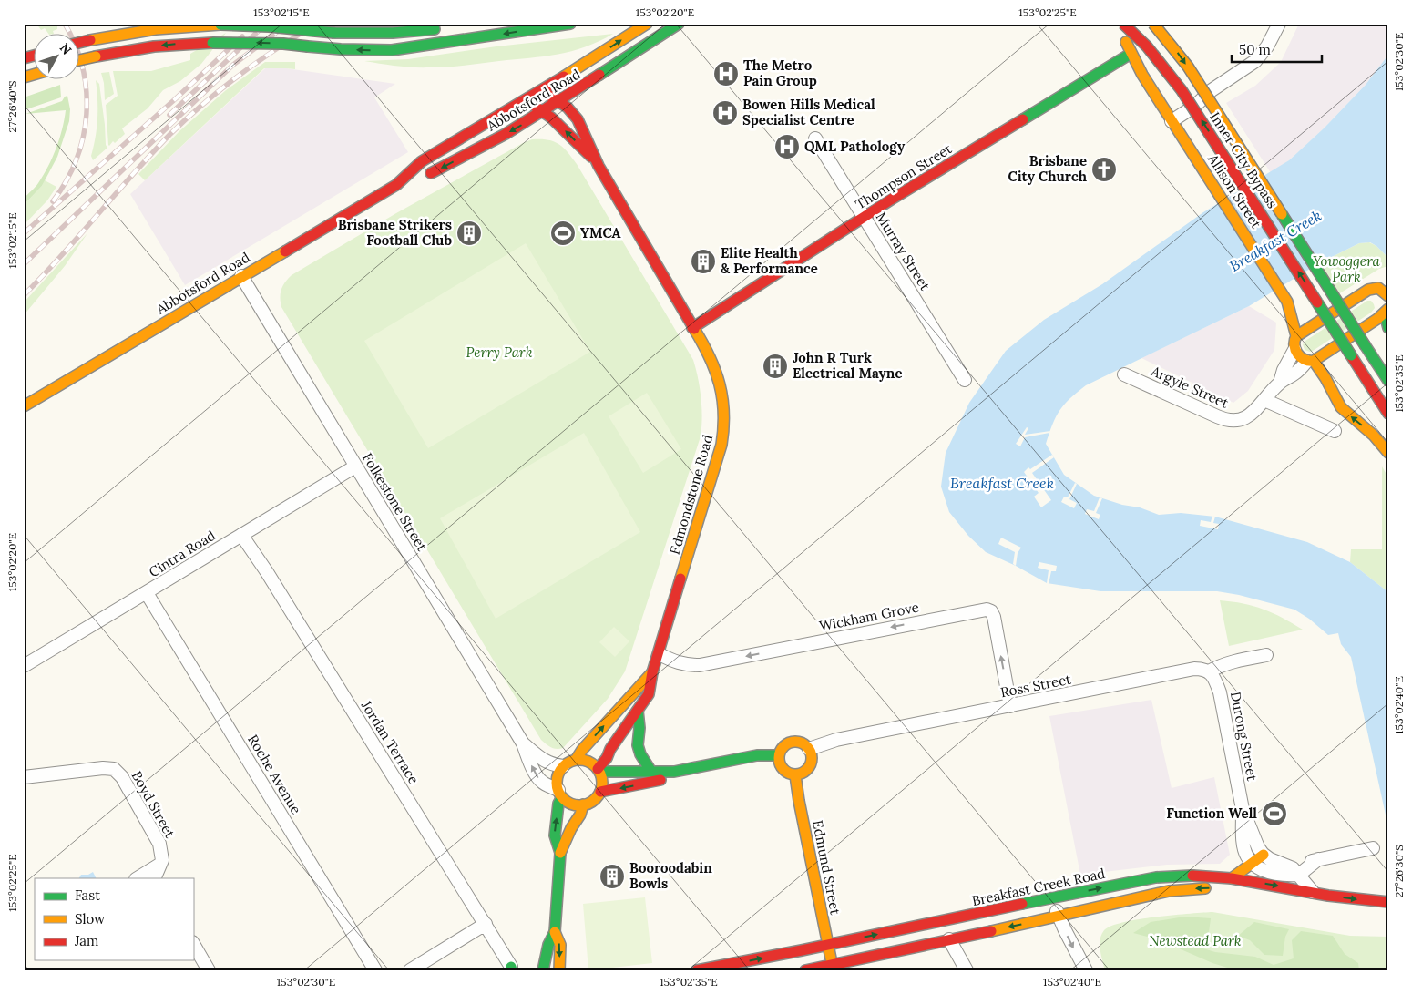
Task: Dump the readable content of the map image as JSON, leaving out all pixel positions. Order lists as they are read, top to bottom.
{
  "streets": {
    "main road": [
      "Abbotsford Road",
      "Inner City Bypass",
      "Thompson Street",
      "Allison Street",
      "Edmondstone Road",
      "Edmund Street",
      "Breakfast Creek Road"
    ],
    "street": [
      "Murray Street",
      "Argyle Street",
      "Folkestone Street",
      "Cintra Road",
      "Wickham Grove",
      "Ross Street",
      "Durong Street",
      "Jordan Terrace",
      "Roche Avenue",
      "Boyd Street"
    ]
  },
  "crossings": [
    ["Abbotsford Road", "Edmondstone Road"],
    ["Abbotsford Road", "Folkestone Street"],
    ["Thompson Street", "Allison Street"],
    ["Thompson Street", "Murray Street"],
    ["Thompson Street", "Edmondstone Road"],
    ["Edmondstone Road", "Folkestone Street"],
    ["Edmondstone Road", "Wickham Grove"],
    ["Folkestone Street", "Cintra Road"],
    ["Cintra Road", "Jordan Terrace"],
    ["Cintra Road", "Roche Avenue"],
    ["Wickham Grove", "Ross Street"],
    ["Ross Street", "Durong Street"],
    ["Ross Street", "Edmund Street"],
    ["Edmund Street", "Breakfast Creek Road"]
  ],
  "one_way": ["Wickham Grove"],
  "water": ["Breakfast Creek"],
  "parks": ["Yowoggera Park", "Perry Park", "Newstead Park"],
  "places": {
    "hospital": ["The Metro Pain Group", "Bowen Hills Medical Specialist Centre", "QML Pathology"],
    "church": ["Brisbane City Church"],
    "building": [
      "Brisbane Strikers Football Club",
      "Elite Health & Performance",
      "John R Turk Electrical Mayne",
      "Booroodabin Bowls"
    ],
    "sports": ["YMCA", "Function Well"]
  },
  "legend": ["Fast", "Slow", "Jam"],
  "scale_bar": "50 m",
  "north": "top right",
  "coordinates": [
    "153°02'15\"E",
    "153°02'20\"E",
    "153°02'25\"E",
    "153°02'30\"E",
    "27°26'40\"S",
    "153°02'35\"E",
    "153°02'40\"E",
    "27°26'30\"S"
  ]
}
